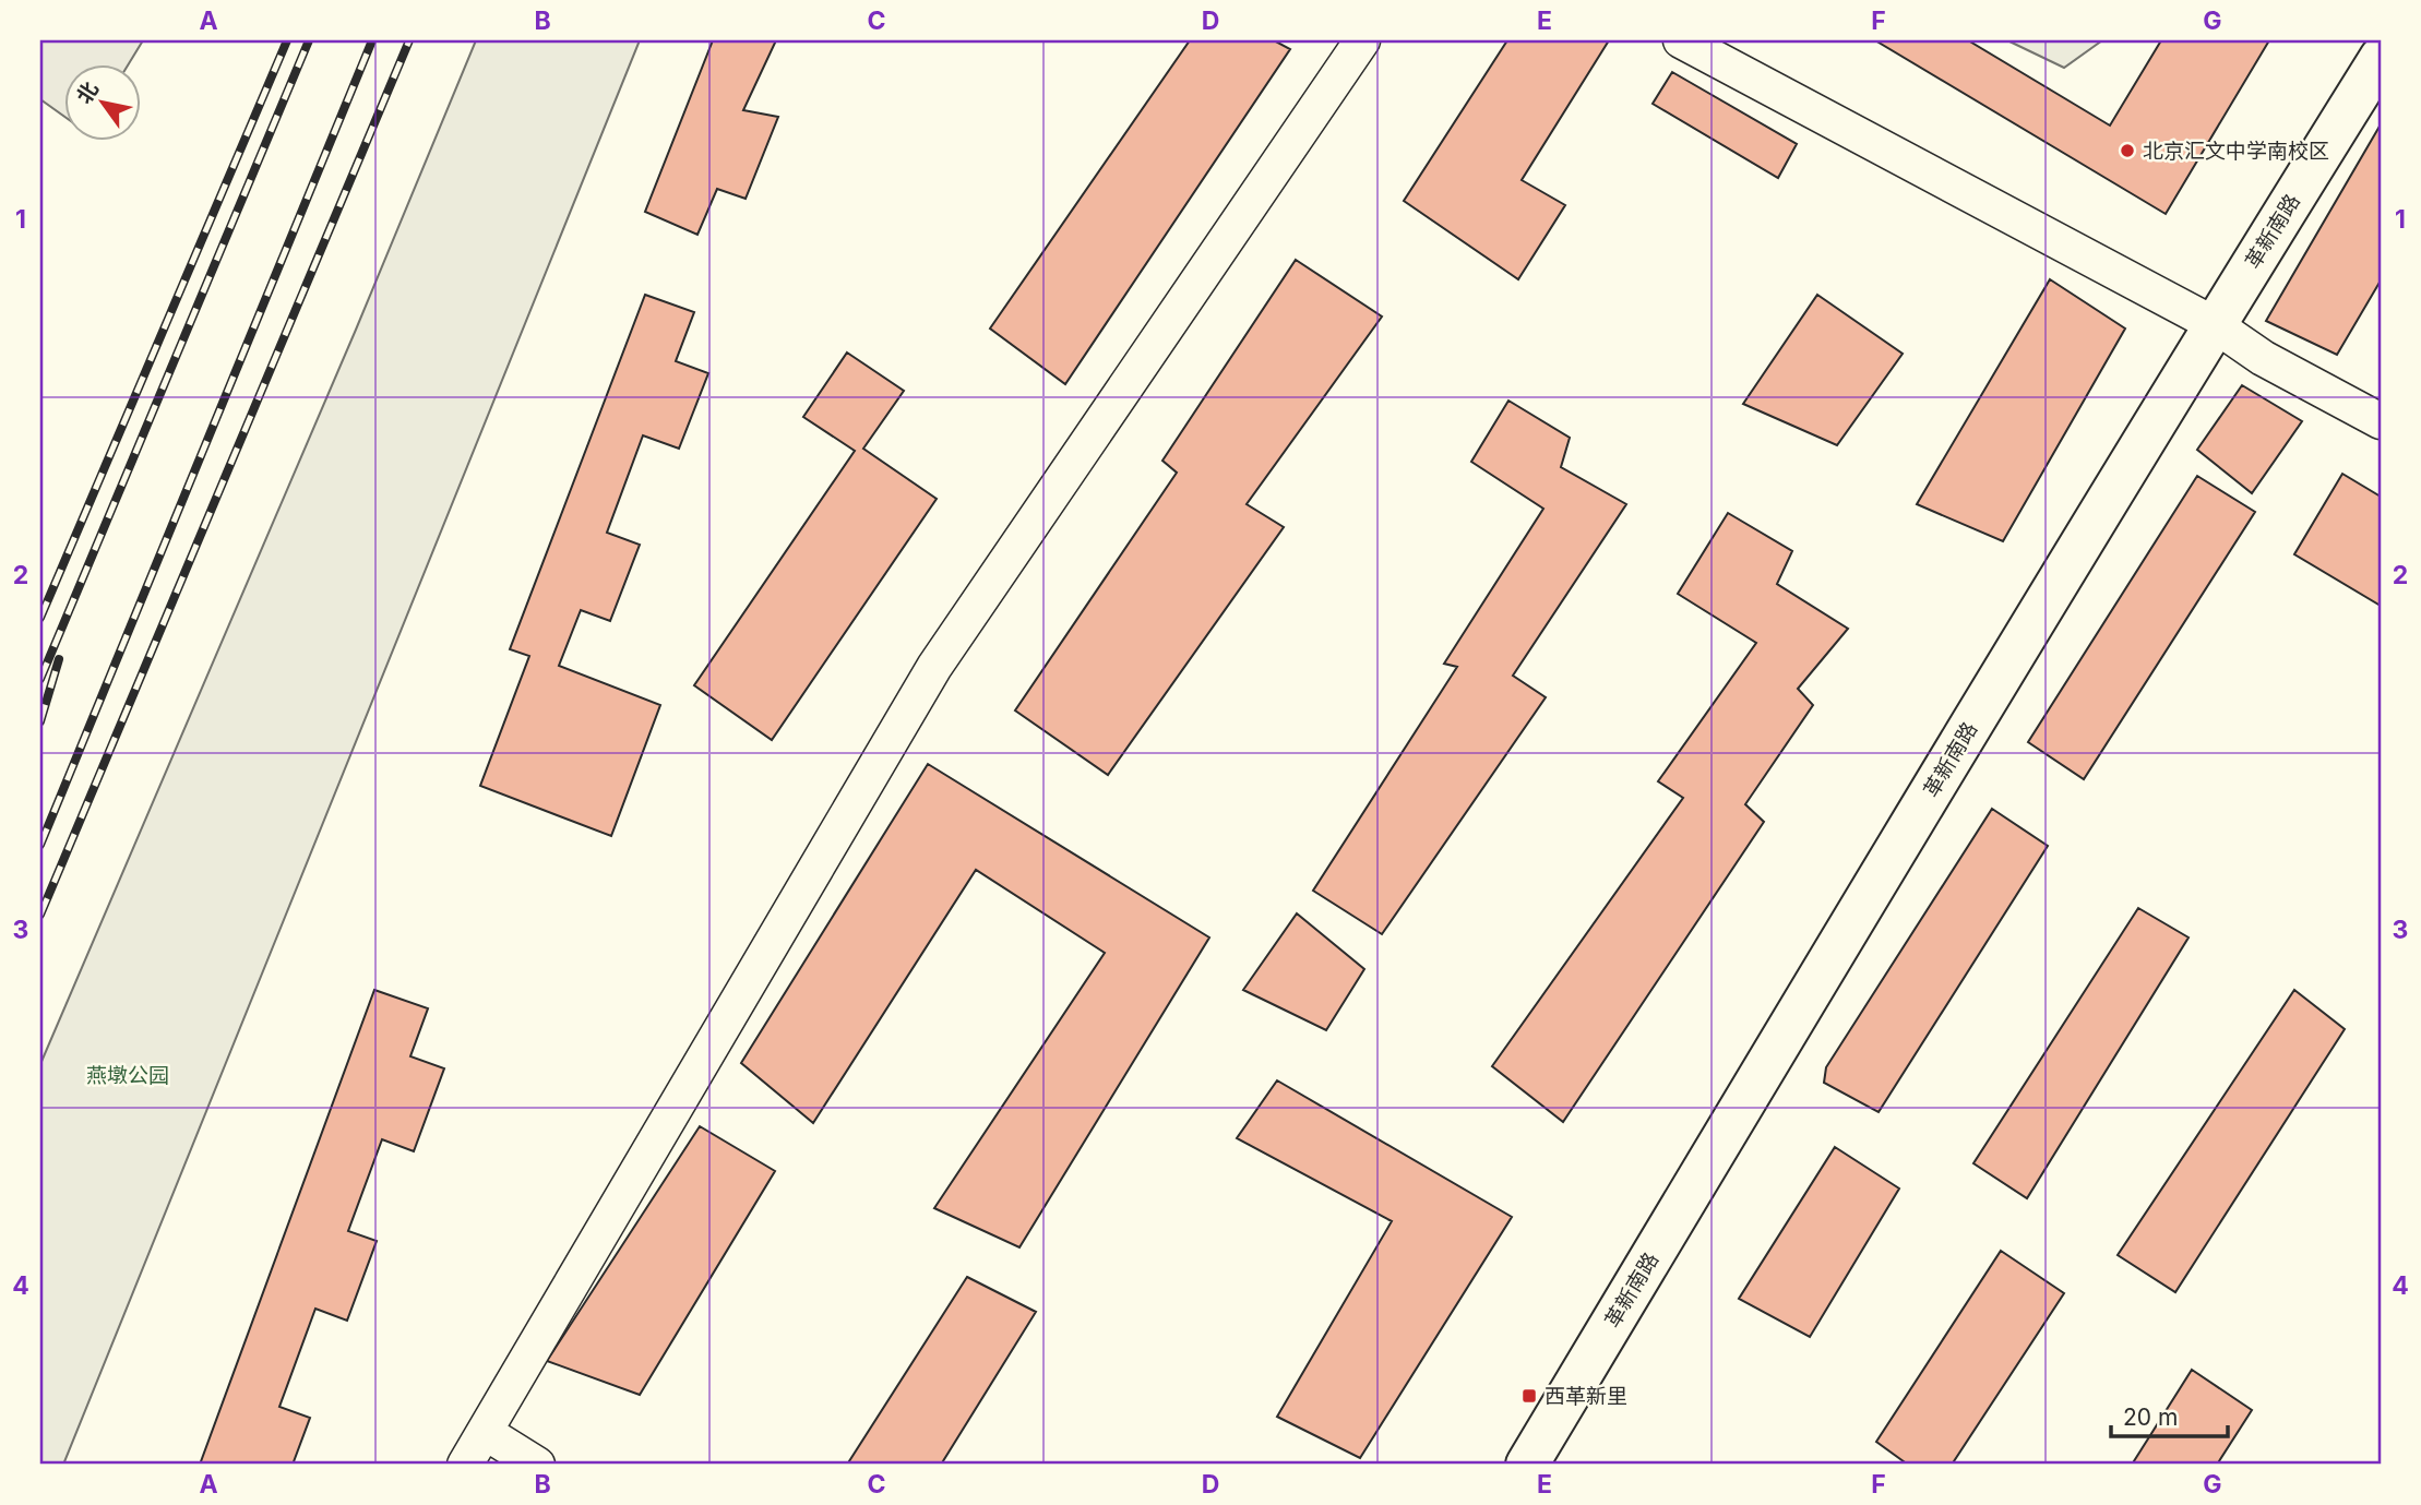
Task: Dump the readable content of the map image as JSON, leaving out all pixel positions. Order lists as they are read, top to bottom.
{
  "streets": {
    "street": ["革新南路"]
  },
  "parks": ["燕墩公园"],
  "places": {
    "other": ["北京汇文中学南校区"],
    "transit": ["西革新里"]
  },
  "scale_bar": "20 m",
  "north": "top left",
  "grid": {
    "columns": [
      "A",
      "B",
      "C",
      "D",
      "E",
      "F",
      "G"
    ],
    "rows": [
      "1",
      "2",
      "3",
      "4"
    ]
  }
}
